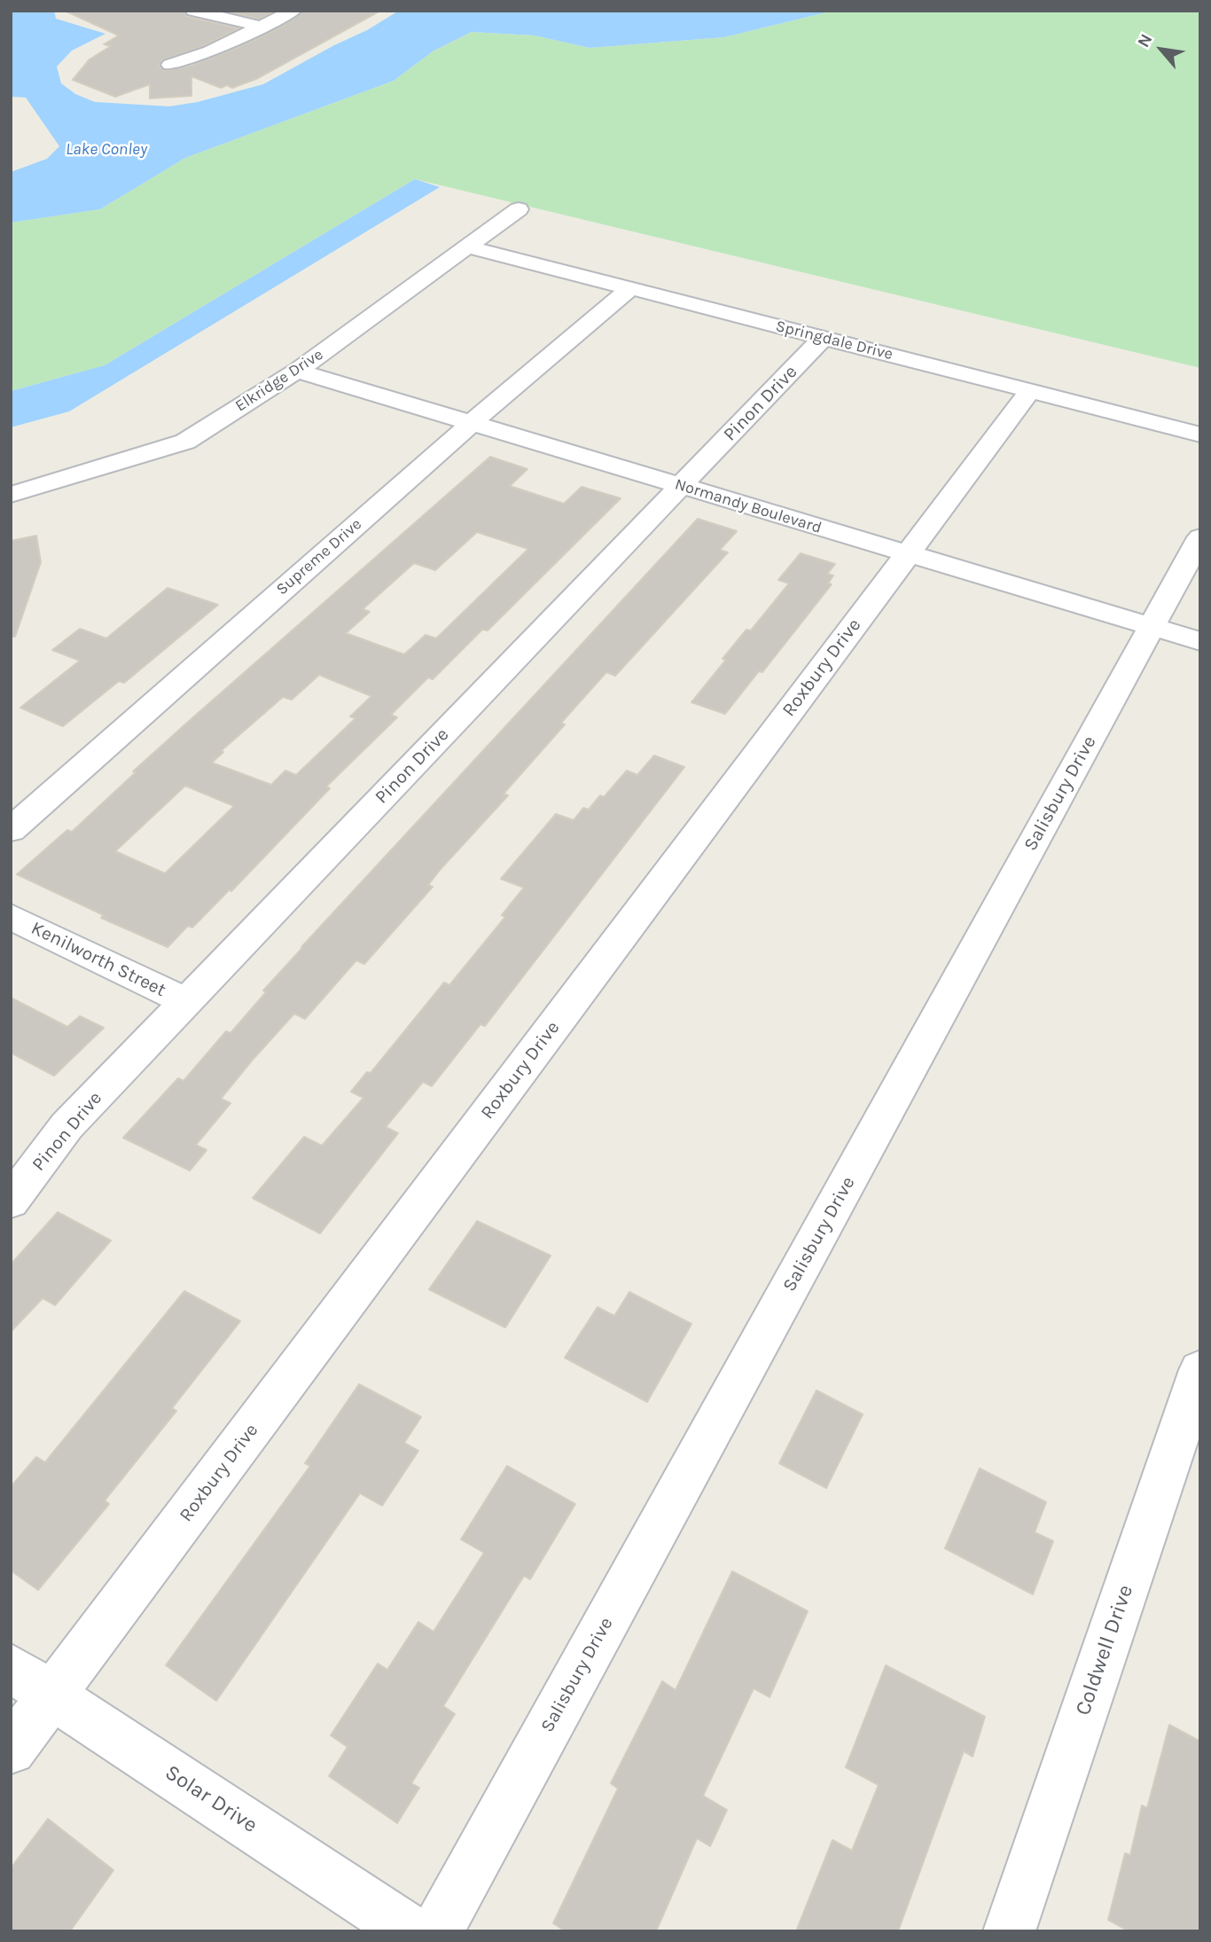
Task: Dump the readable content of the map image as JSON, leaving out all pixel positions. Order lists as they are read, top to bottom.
{
  "streets": {
    "street": [
      "Springdale Drive",
      "Elkridge Drive",
      "Pinon Drive",
      "Normandy Boulevard",
      "Supreme Drive",
      "Roxbury Drive",
      "Salisbury Drive",
      "Kenilworth Street",
      "Coldwell Drive",
      "Solar Drive"
    ]
  },
  "crossings": [
    ["Springdale Drive", "Elkridge Drive"],
    ["Springdale Drive", "Pinon Drive"],
    ["Springdale Drive", "Supreme Drive"],
    ["Springdale Drive", "Roxbury Drive"],
    ["Elkridge Drive", "Normandy Boulevard"],
    ["Pinon Drive", "Normandy Boulevard"],
    ["Pinon Drive", "Kenilworth Street"],
    ["Normandy Boulevard", "Supreme Drive"],
    ["Normandy Boulevard", "Roxbury Drive"],
    ["Normandy Boulevard", "Salisbury Drive"],
    ["Roxbury Drive", "Solar Drive"]
  ],
  "water": ["Lake Conley"],
  "north": "top left"
}
